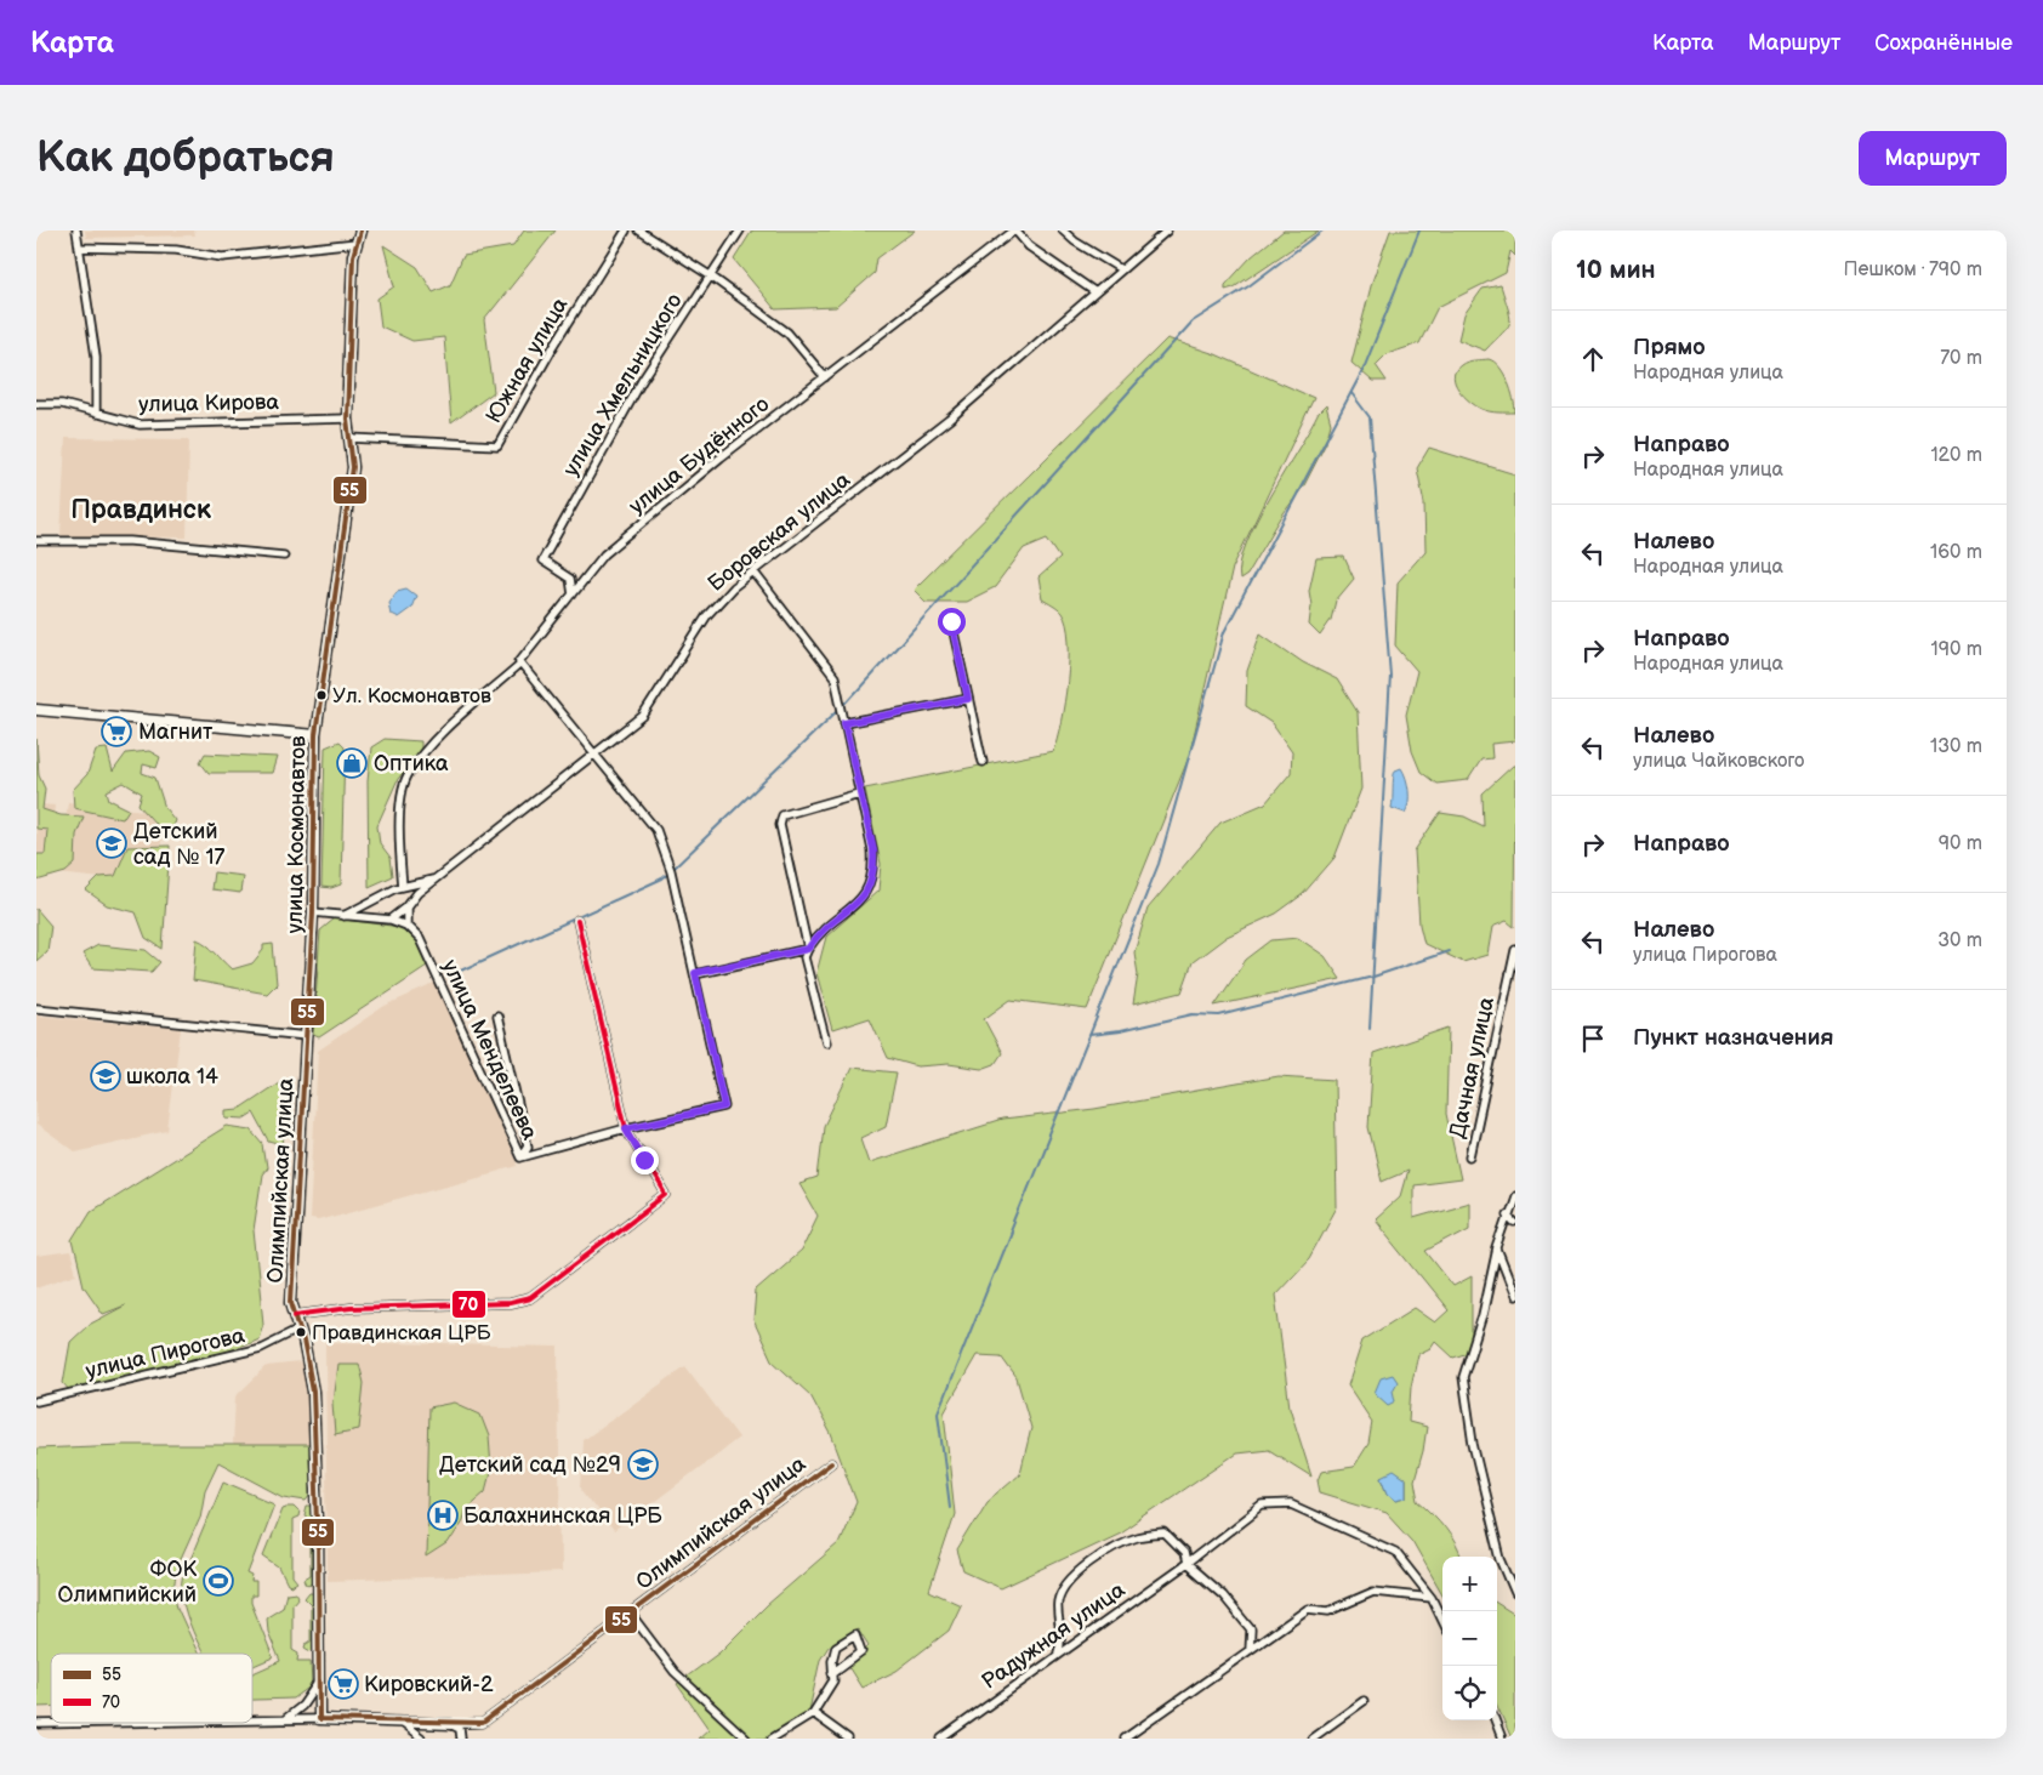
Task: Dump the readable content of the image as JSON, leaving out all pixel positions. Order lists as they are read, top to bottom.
{
  "streets": {
    "street": [
      "Южная улица",
      "улица Хмельницкого",
      "улица Кирова",
      "улица Будённого",
      "Боровская улица",
      "улица Космонавтов",
      "улица Менделеева",
      "Дачная улица",
      "Олимпийская улица",
      "улица Пирогова",
      "Радужная улица"
    ]
  },
  "crossings": [
    ["Южная улица", "улица Космонавтов"],
    ["улица Хмельницкого", "улица Будённого"],
    ["улица Кирова", "улица Космонавтов"],
    ["улица Будённого", "Боровская улица"],
    ["улица Космонавтов", "Олимпийская улица"],
    ["Олимпийская улица", "улица Пирогова"]
  ],
  "districts": ["Правдинск"],
  "places": {
    "other": ["Ул. Космонавтов", "Правдинская ЦРБ"],
    "supermarket": ["Магнит", "Кировский-2"],
    "shop": ["Оптика"],
    "school or university": ["Детский сад № 17", "школа 14", "Детский сад №29"],
    "hospital": ["Балахнинская ЦРБ"],
    "sports": ["ФОК Олимпийский"]
  },
  "lines": ["transit line 55", "transit line 70"],
  "legend": ["55", "70"],
  "page": {
    "header": "Карта",
    "nav": ["Карта", "Маршрут", "Сохранённые"],
    "buttons": "Маршрут",
    "title": "Как добраться",
    "heading": ["10 мин", "Пешком · 790 m"],
    "list": [
      ["Прямо", "Народная улица", "70 m"],
      ["Направо", "Народная улица", "120 m"],
      ["Налево", "Народная улица", "160 m"],
      ["Направо", "Народная улица", "190 m"],
      ["Налево", "улица Чайковского", "130 m"],
      ["Направо", "90 m"],
      ["Налево", "улица Пирогова", "30 m"],
      "Пункт назначения"
    ],
    "map_buttons": ["+", "−"]
  }
}
